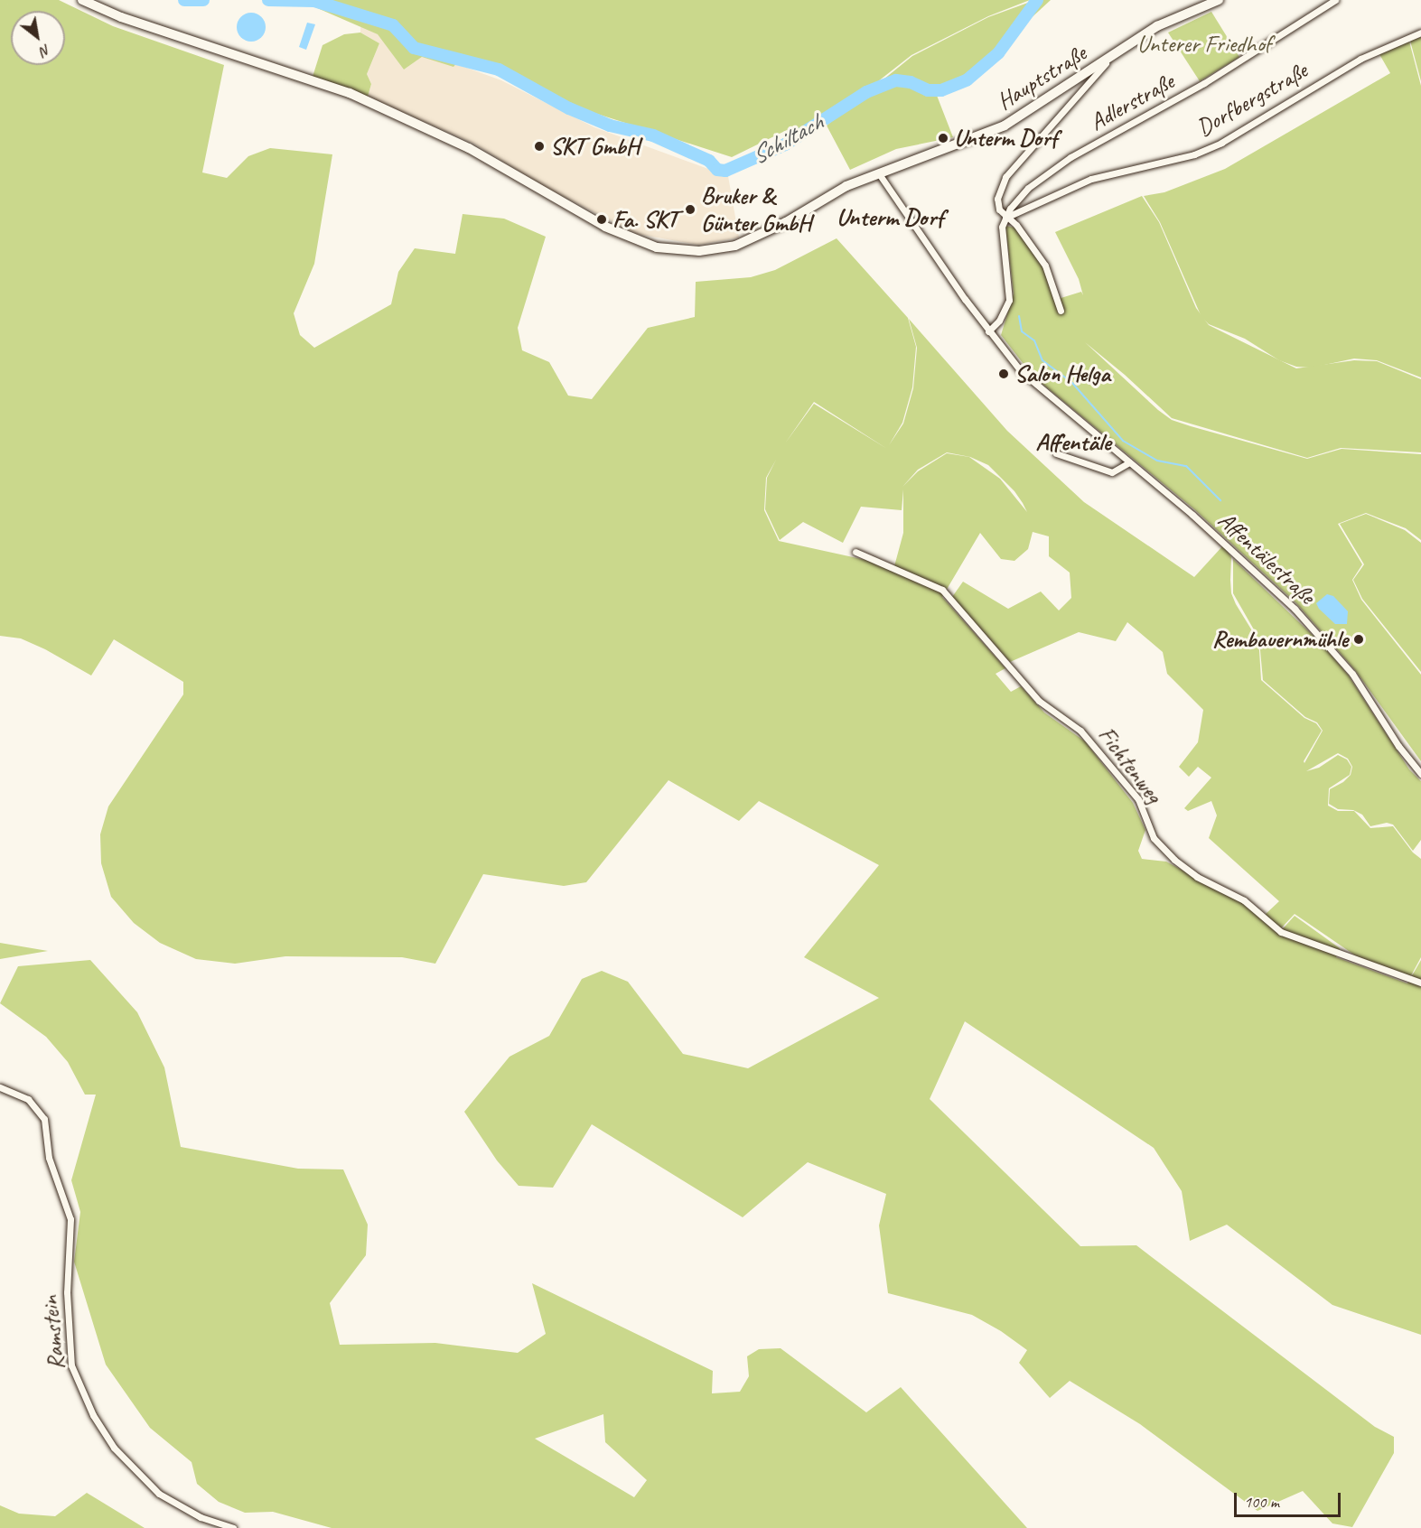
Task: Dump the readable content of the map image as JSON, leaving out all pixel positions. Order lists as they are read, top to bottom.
{
  "streets": {
    "main road": ["Hauptstraße"],
    "street": [
      "Dorfbergstraße",
      "Adlerstraße",
      "Affentälestraße",
      "Fichtenweg",
      "Ramstein"
    ]
  },
  "crossings": [
    ["Hauptstraße", "Affentälestraße"],
    ["Dorfbergstraße", "Adlerstraße"]
  ],
  "districts": ["Unterm Dorf", "Affentäle"],
  "water": ["Schiltach"],
  "parks": ["Unterer Friedhof"],
  "places": [
    "Unterm Dorf",
    "SKT GmbH",
    "Bruker & Günter GmbH",
    "Fa. SKT",
    "Salon Helga",
    "Rembauernmühle"
  ],
  "scale_bar": "100 m",
  "north": "bottom right"
}
